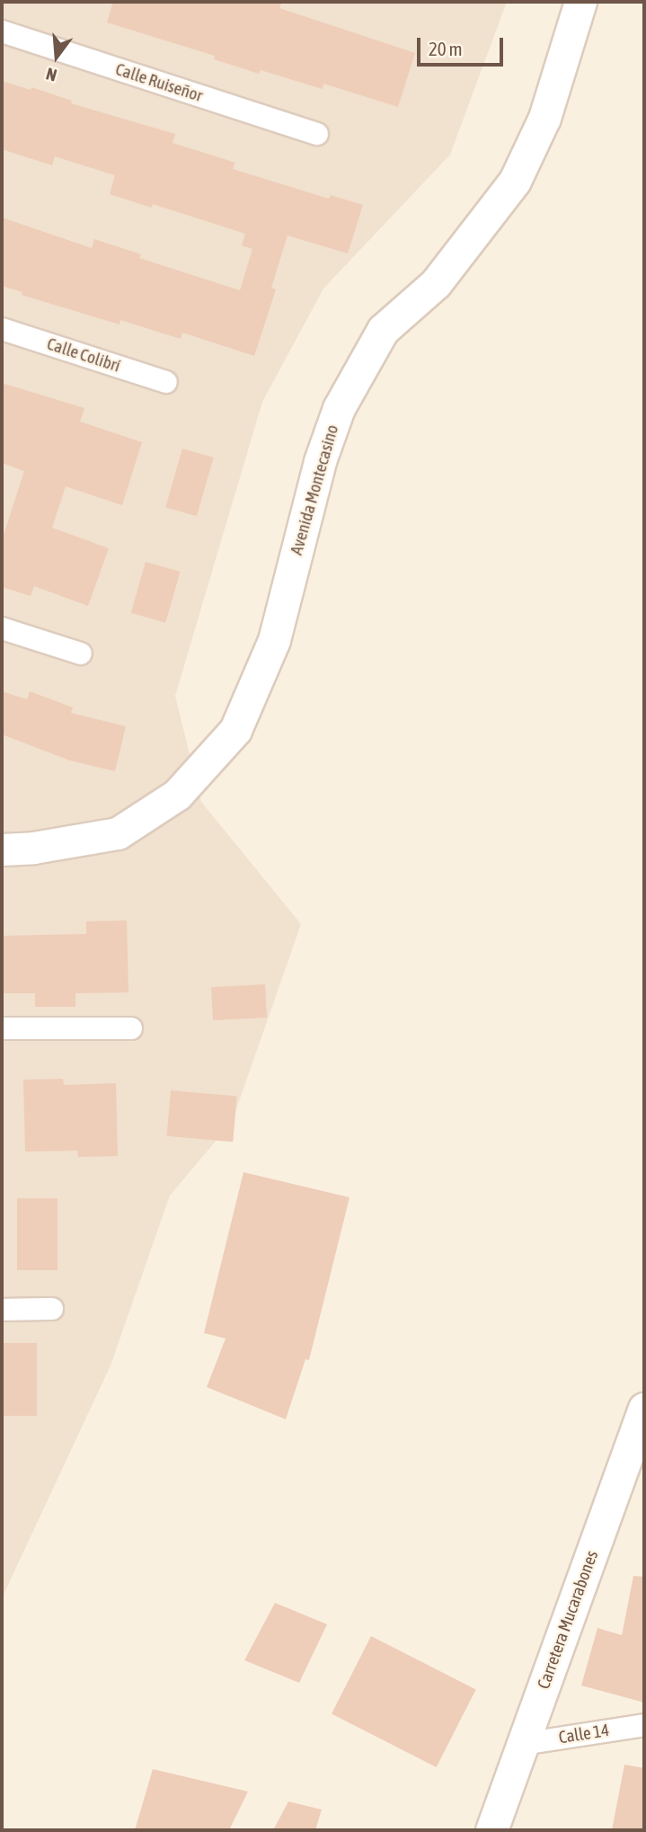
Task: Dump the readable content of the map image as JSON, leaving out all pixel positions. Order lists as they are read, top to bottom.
{
  "streets": {
    "street": [
      "Calle Ruiseñor",
      "Calle Colibrí",
      "Avenida Montecasino",
      "Carretera Mucarabones",
      "Calle 14"
    ]
  },
  "crossings": [
    ["Carretera Mucarabones", "Calle 14"]
  ],
  "scale_bar": "20 m",
  "north": "bottom"
}
